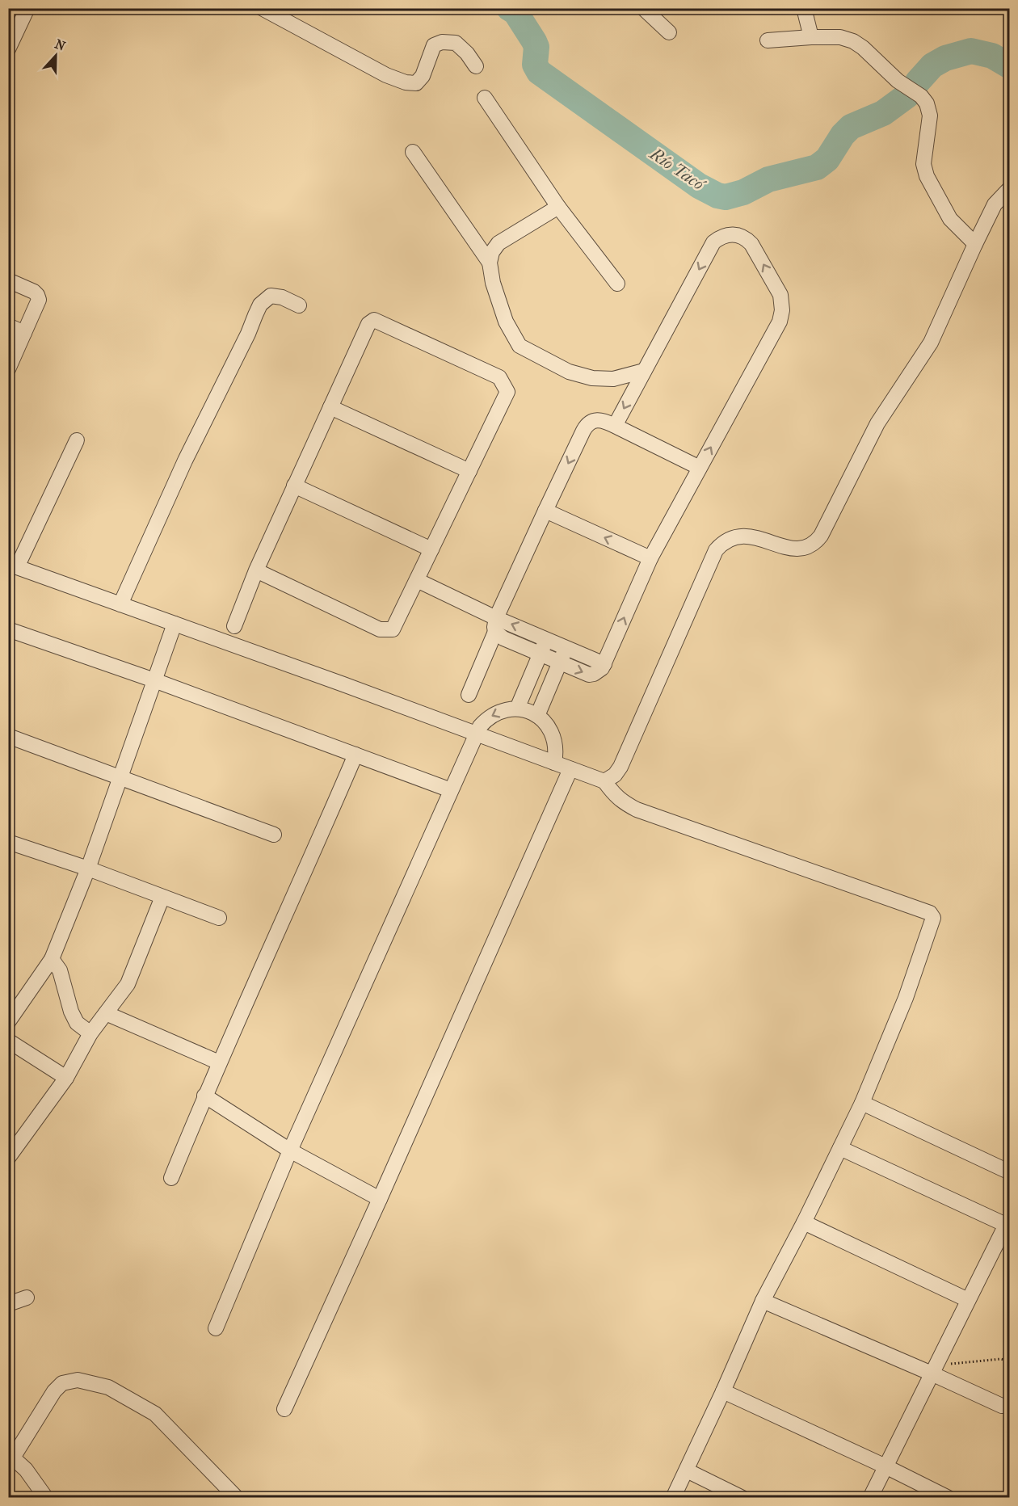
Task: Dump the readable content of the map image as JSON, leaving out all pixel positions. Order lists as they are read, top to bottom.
{
  "water": ["Río Tacó"],
  "north": "top"
}
